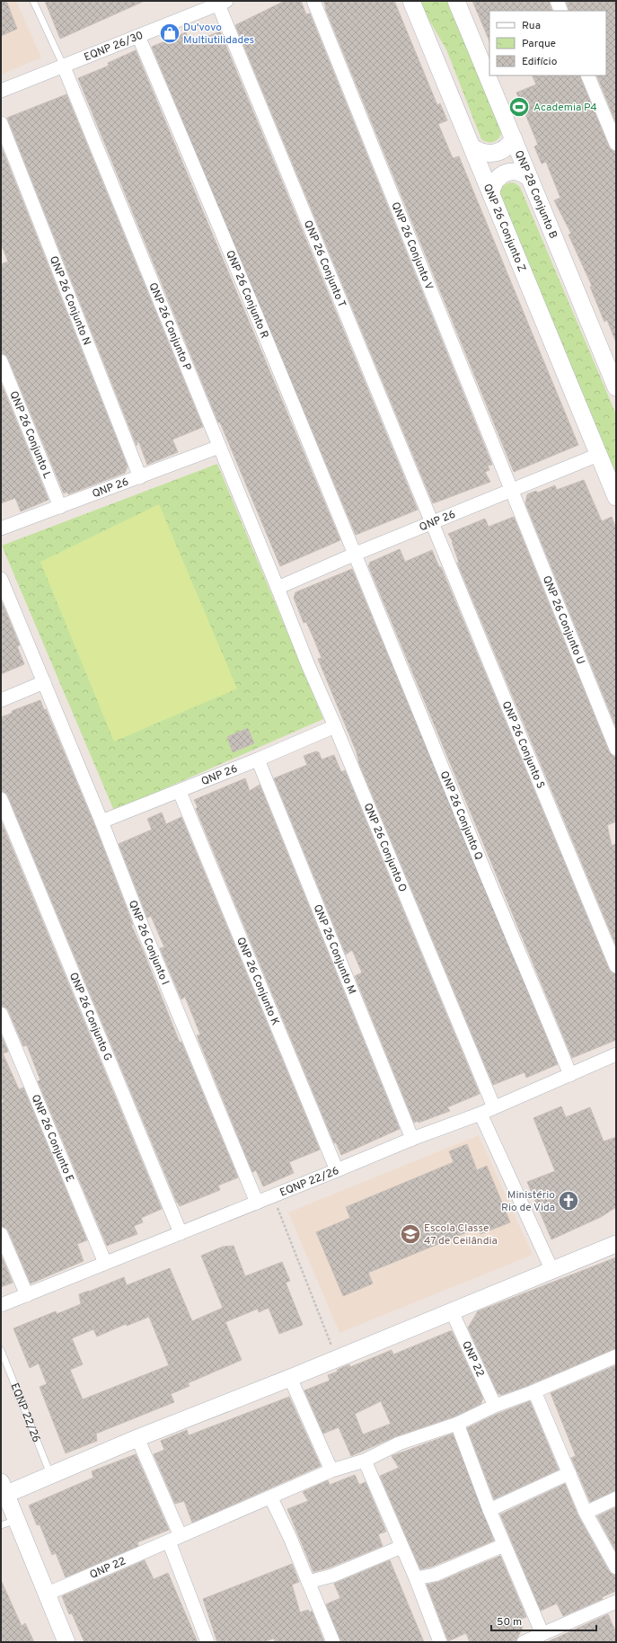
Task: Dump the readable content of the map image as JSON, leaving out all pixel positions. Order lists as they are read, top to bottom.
{
  "streets": {
    "street": [
      "EQNP 26/30",
      "QNP 28 Conjunto B",
      "QNP 26 Conjunto Z",
      "QNP 26 Conjunto V",
      "QNP 26 Conjunto T",
      "QNP 26 Conjunto R",
      "QNP 26 Conjunto N",
      "QNP 26 Conjunto P",
      "QNP 26 Conjunto L",
      "QNP 26",
      "QNP 26 Conjunto U",
      "QNP 26 Conjunto S",
      "QNP 26 Conjunto Q",
      "QNP 26 Conjunto O",
      "QNP 26 Conjunto I",
      "QNP 26 Conjunto M",
      "QNP 26 Conjunto K",
      "QNP 26 Conjunto G",
      "QNP 26 Conjunto E",
      "EQNP 22/26",
      "QNP 22"
    ]
  },
  "crossings": [
    ["EQNP 26/30", "QNP 26 Conjunto T"],
    ["EQNP 26/30", "QNP 26 Conjunto R"],
    ["EQNP 26/30", "QNP 26 Conjunto P"],
    ["QNP 26 Conjunto Z", "QNP 26"],
    ["QNP 26 Conjunto V", "QNP 26"],
    ["QNP 26 Conjunto V", "QNP 26 Conjunto U"],
    ["QNP 26 Conjunto T", "QNP 26"],
    ["QNP 26 Conjunto T", "QNP 26 Conjunto S"],
    ["QNP 26 Conjunto R", "QNP 26"],
    ["QNP 26 Conjunto R", "QNP 26 Conjunto Q"],
    ["QNP 26 Conjunto N", "QNP 26"],
    ["QNP 26 Conjunto P", "QNP 26"],
    ["QNP 26 Conjunto P", "QNP 26 Conjunto O"],
    ["QNP 26 Conjunto L", "QNP 26"],
    ["QNP 26", "QNP 26 Conjunto U"],
    ["QNP 26", "QNP 26 Conjunto S"],
    ["QNP 26", "QNP 26 Conjunto Q"],
    ["QNP 26", "QNP 26 Conjunto O"],
    ["QNP 26", "QNP 26 Conjunto I"],
    ["QNP 26", "QNP 26 Conjunto M"],
    ["QNP 26", "QNP 26 Conjunto K"],
    ["QNP 26 Conjunto Q", "EQNP 22/26"],
    ["QNP 26 Conjunto O", "EQNP 22/26"],
    ["QNP 26 Conjunto I", "EQNP 22/26"],
    ["QNP 26 Conjunto M", "EQNP 22/26"],
    ["QNP 26 Conjunto K", "EQNP 22/26"],
    ["QNP 26 Conjunto G", "EQNP 22/26"],
    ["QNP 26 Conjunto E", "EQNP 22/26"]
  ],
  "places": {
    "shop": ["Du'vovo Multiutilidades"],
    "sports": ["Academia P4"],
    "church": ["Ministério Rio de Vida"],
    "school or university": ["Escola Classe 47 de Ceilândia"]
  },
  "legend": ["Rua", "Parque", "Edifício"],
  "scale_bar": "50 m"
}
